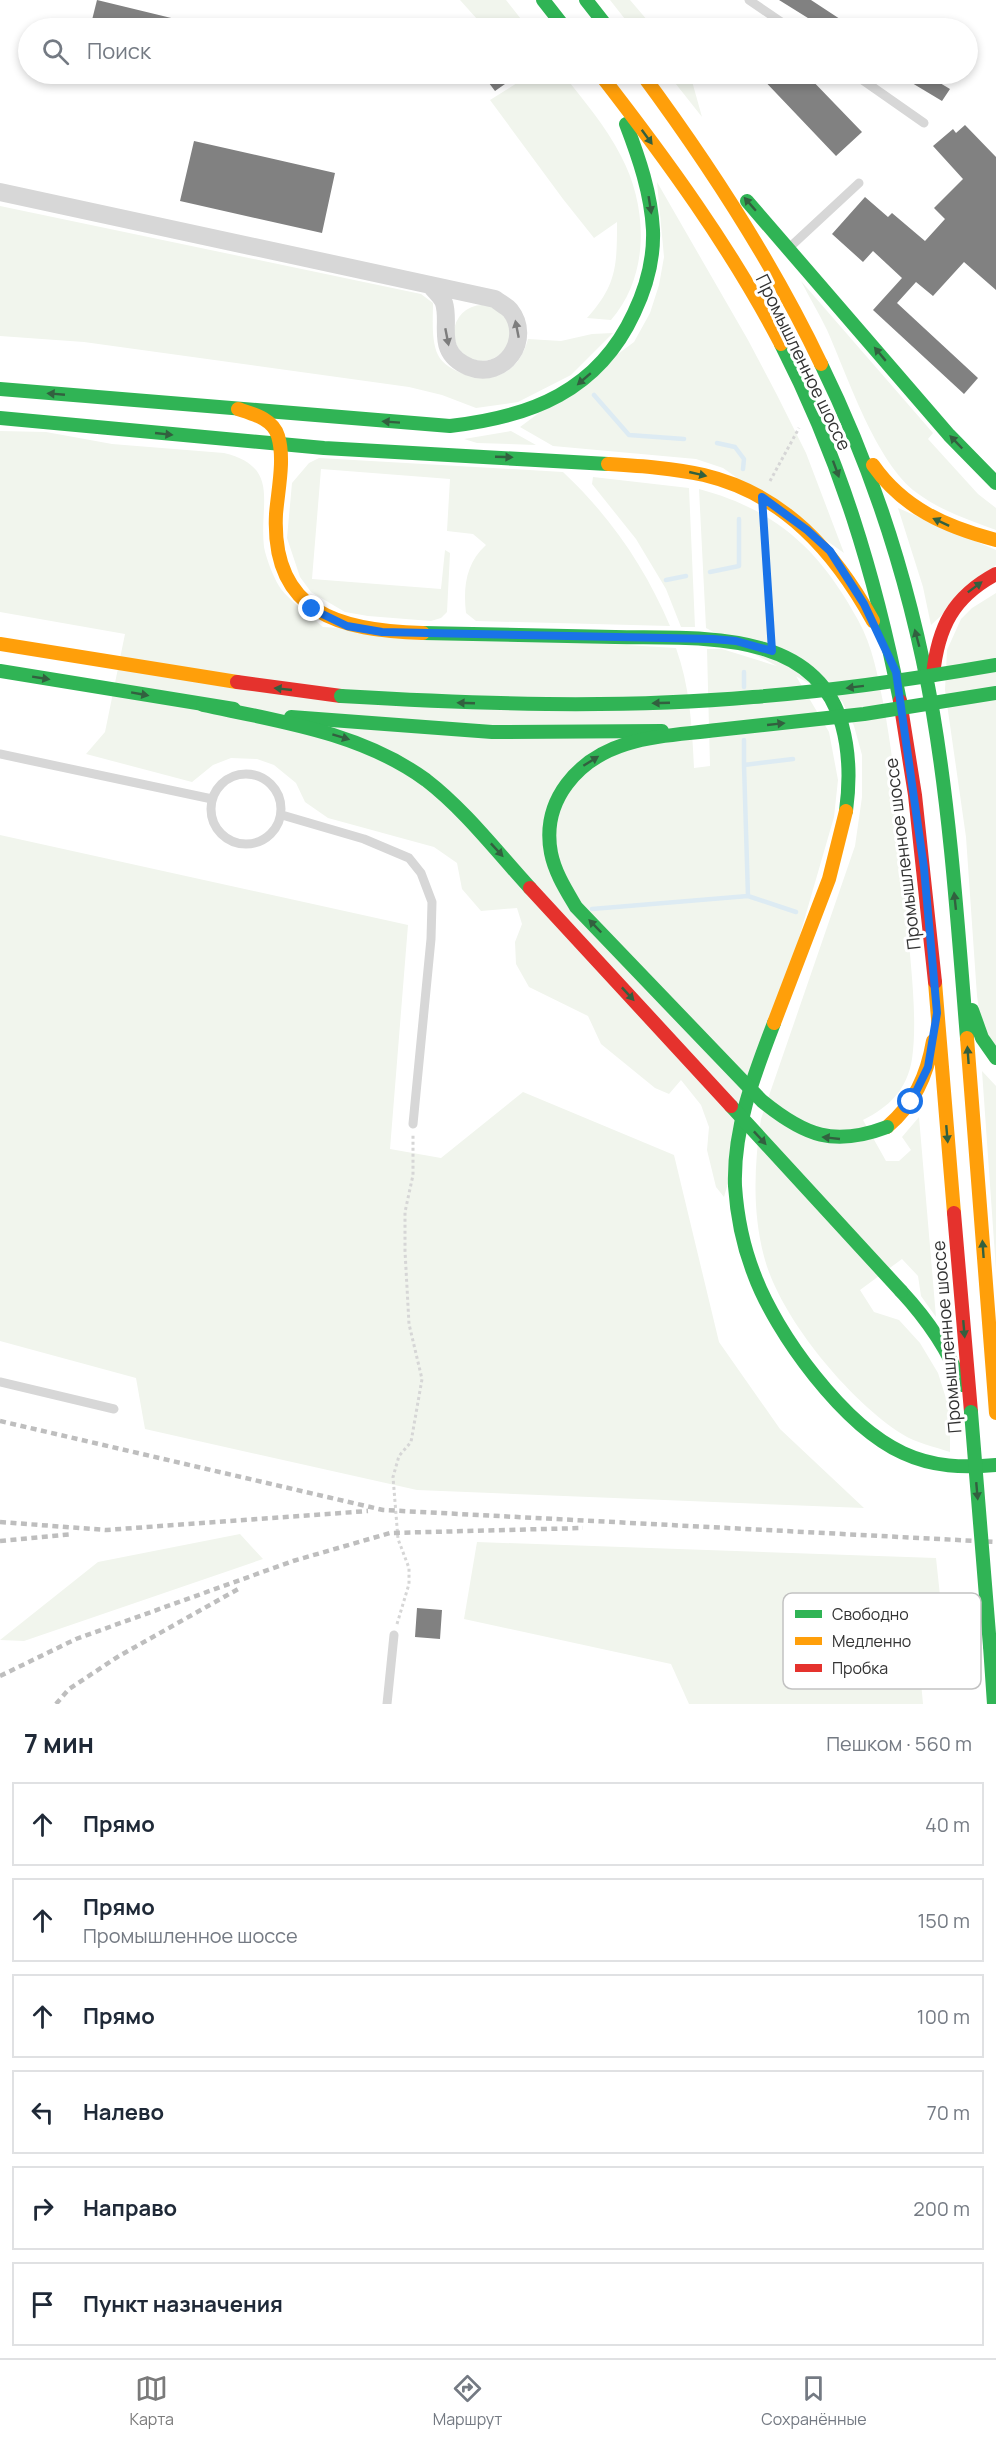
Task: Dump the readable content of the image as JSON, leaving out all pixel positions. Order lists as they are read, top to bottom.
{
  "streets": {
    "main road": ["Промышленное шоссе"]
  },
  "legend": ["Свободно", "Медленно", "Пробка"],
  "page": {
    "search": "Поиск",
    "heading": ["7 мин", "Пешком · 560 m"],
    "list": [
      ["Прямо", "40 m"],
      ["Прямо", "Промышленное шоссе", "150 m"],
      ["Прямо", "100 m"],
      ["Налево", "70 m"],
      ["Направо", "200 m"],
      "Пункт назначения"
    ],
    "nav": ["Карта", "Маршрут", "Сохранённые"]
  }
}
